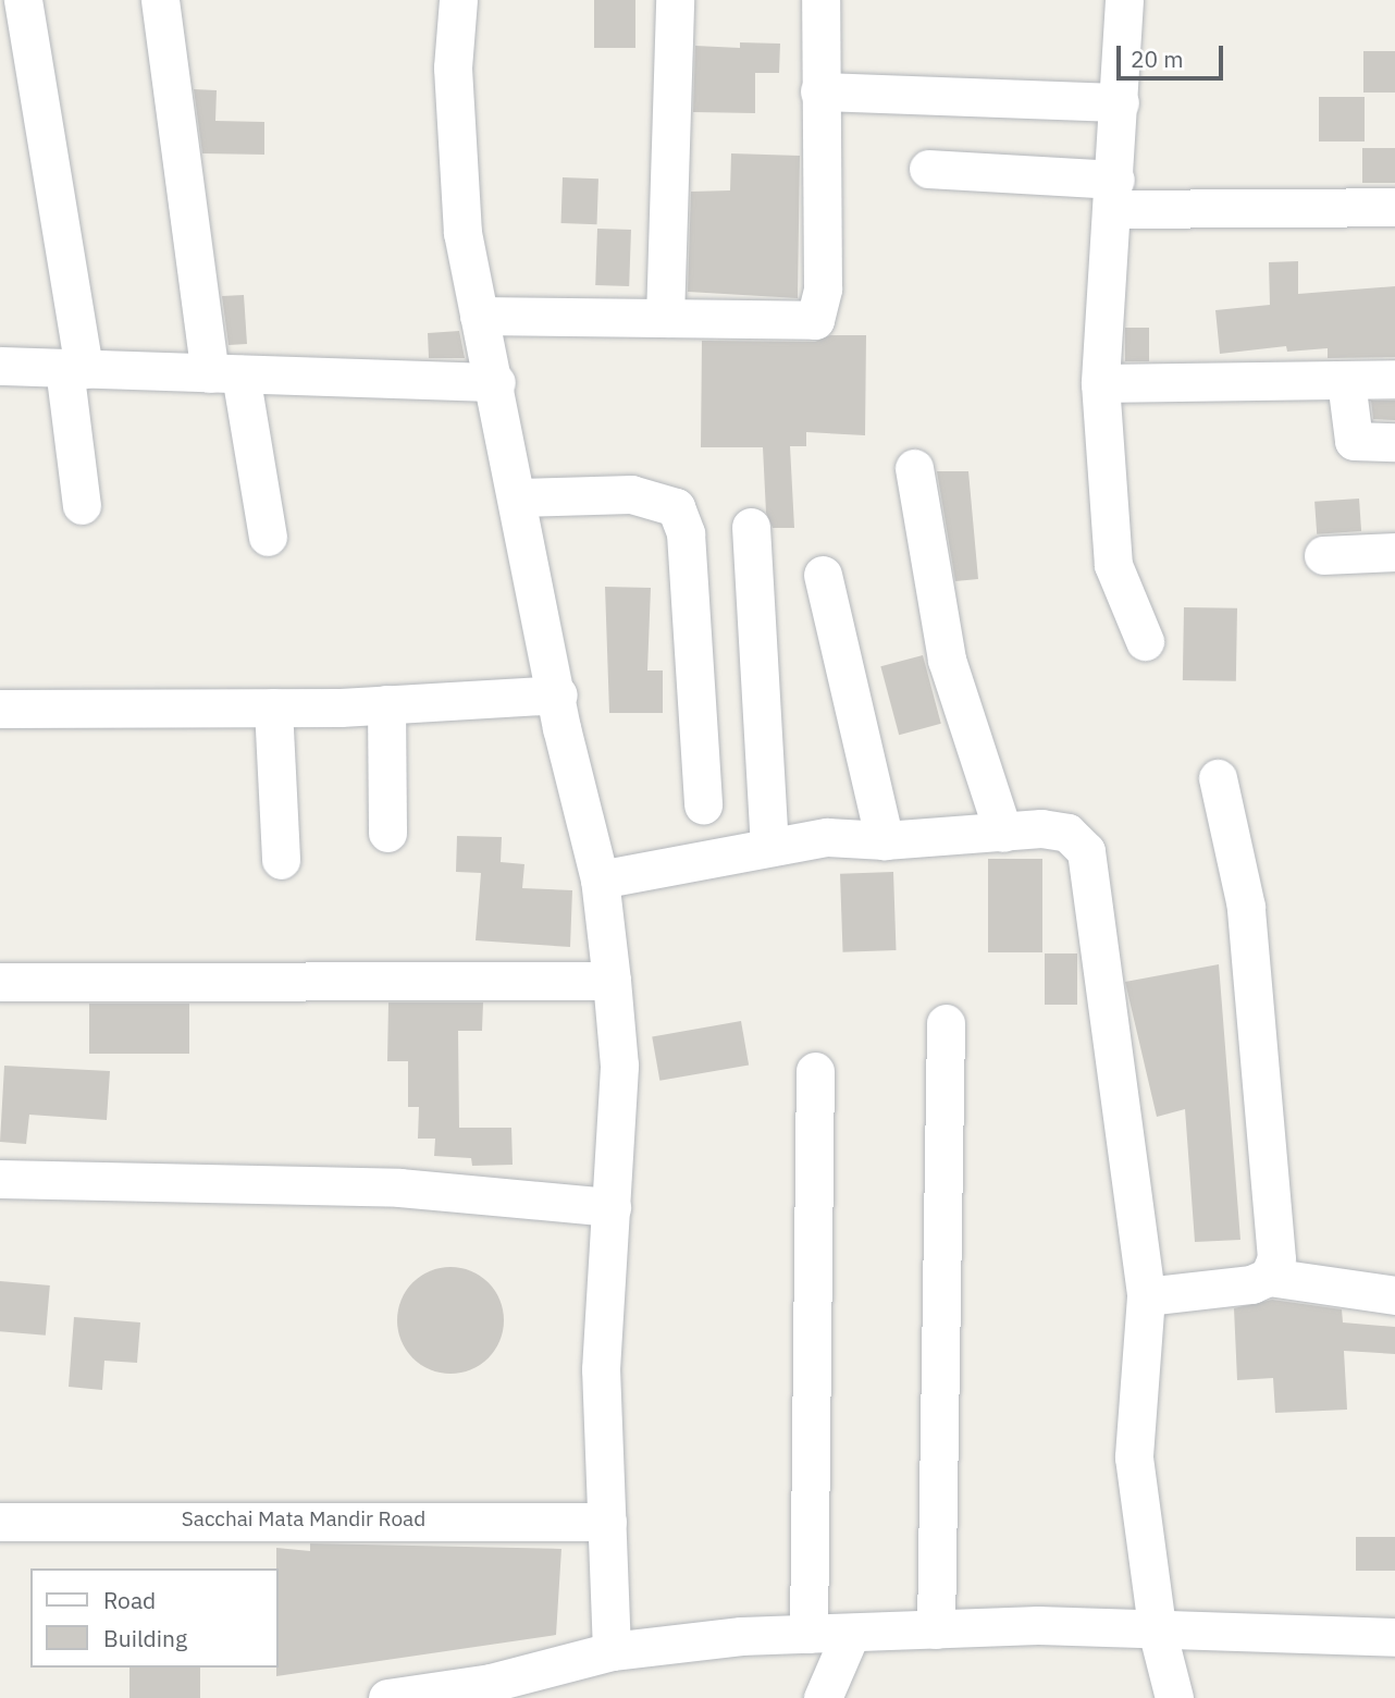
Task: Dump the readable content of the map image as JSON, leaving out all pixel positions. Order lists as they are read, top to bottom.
{
  "streets": {
    "street": ["Sacchai Mata Mandir Road"]
  },
  "legend": ["Road", "Building"],
  "scale_bar": "20 m"
}
